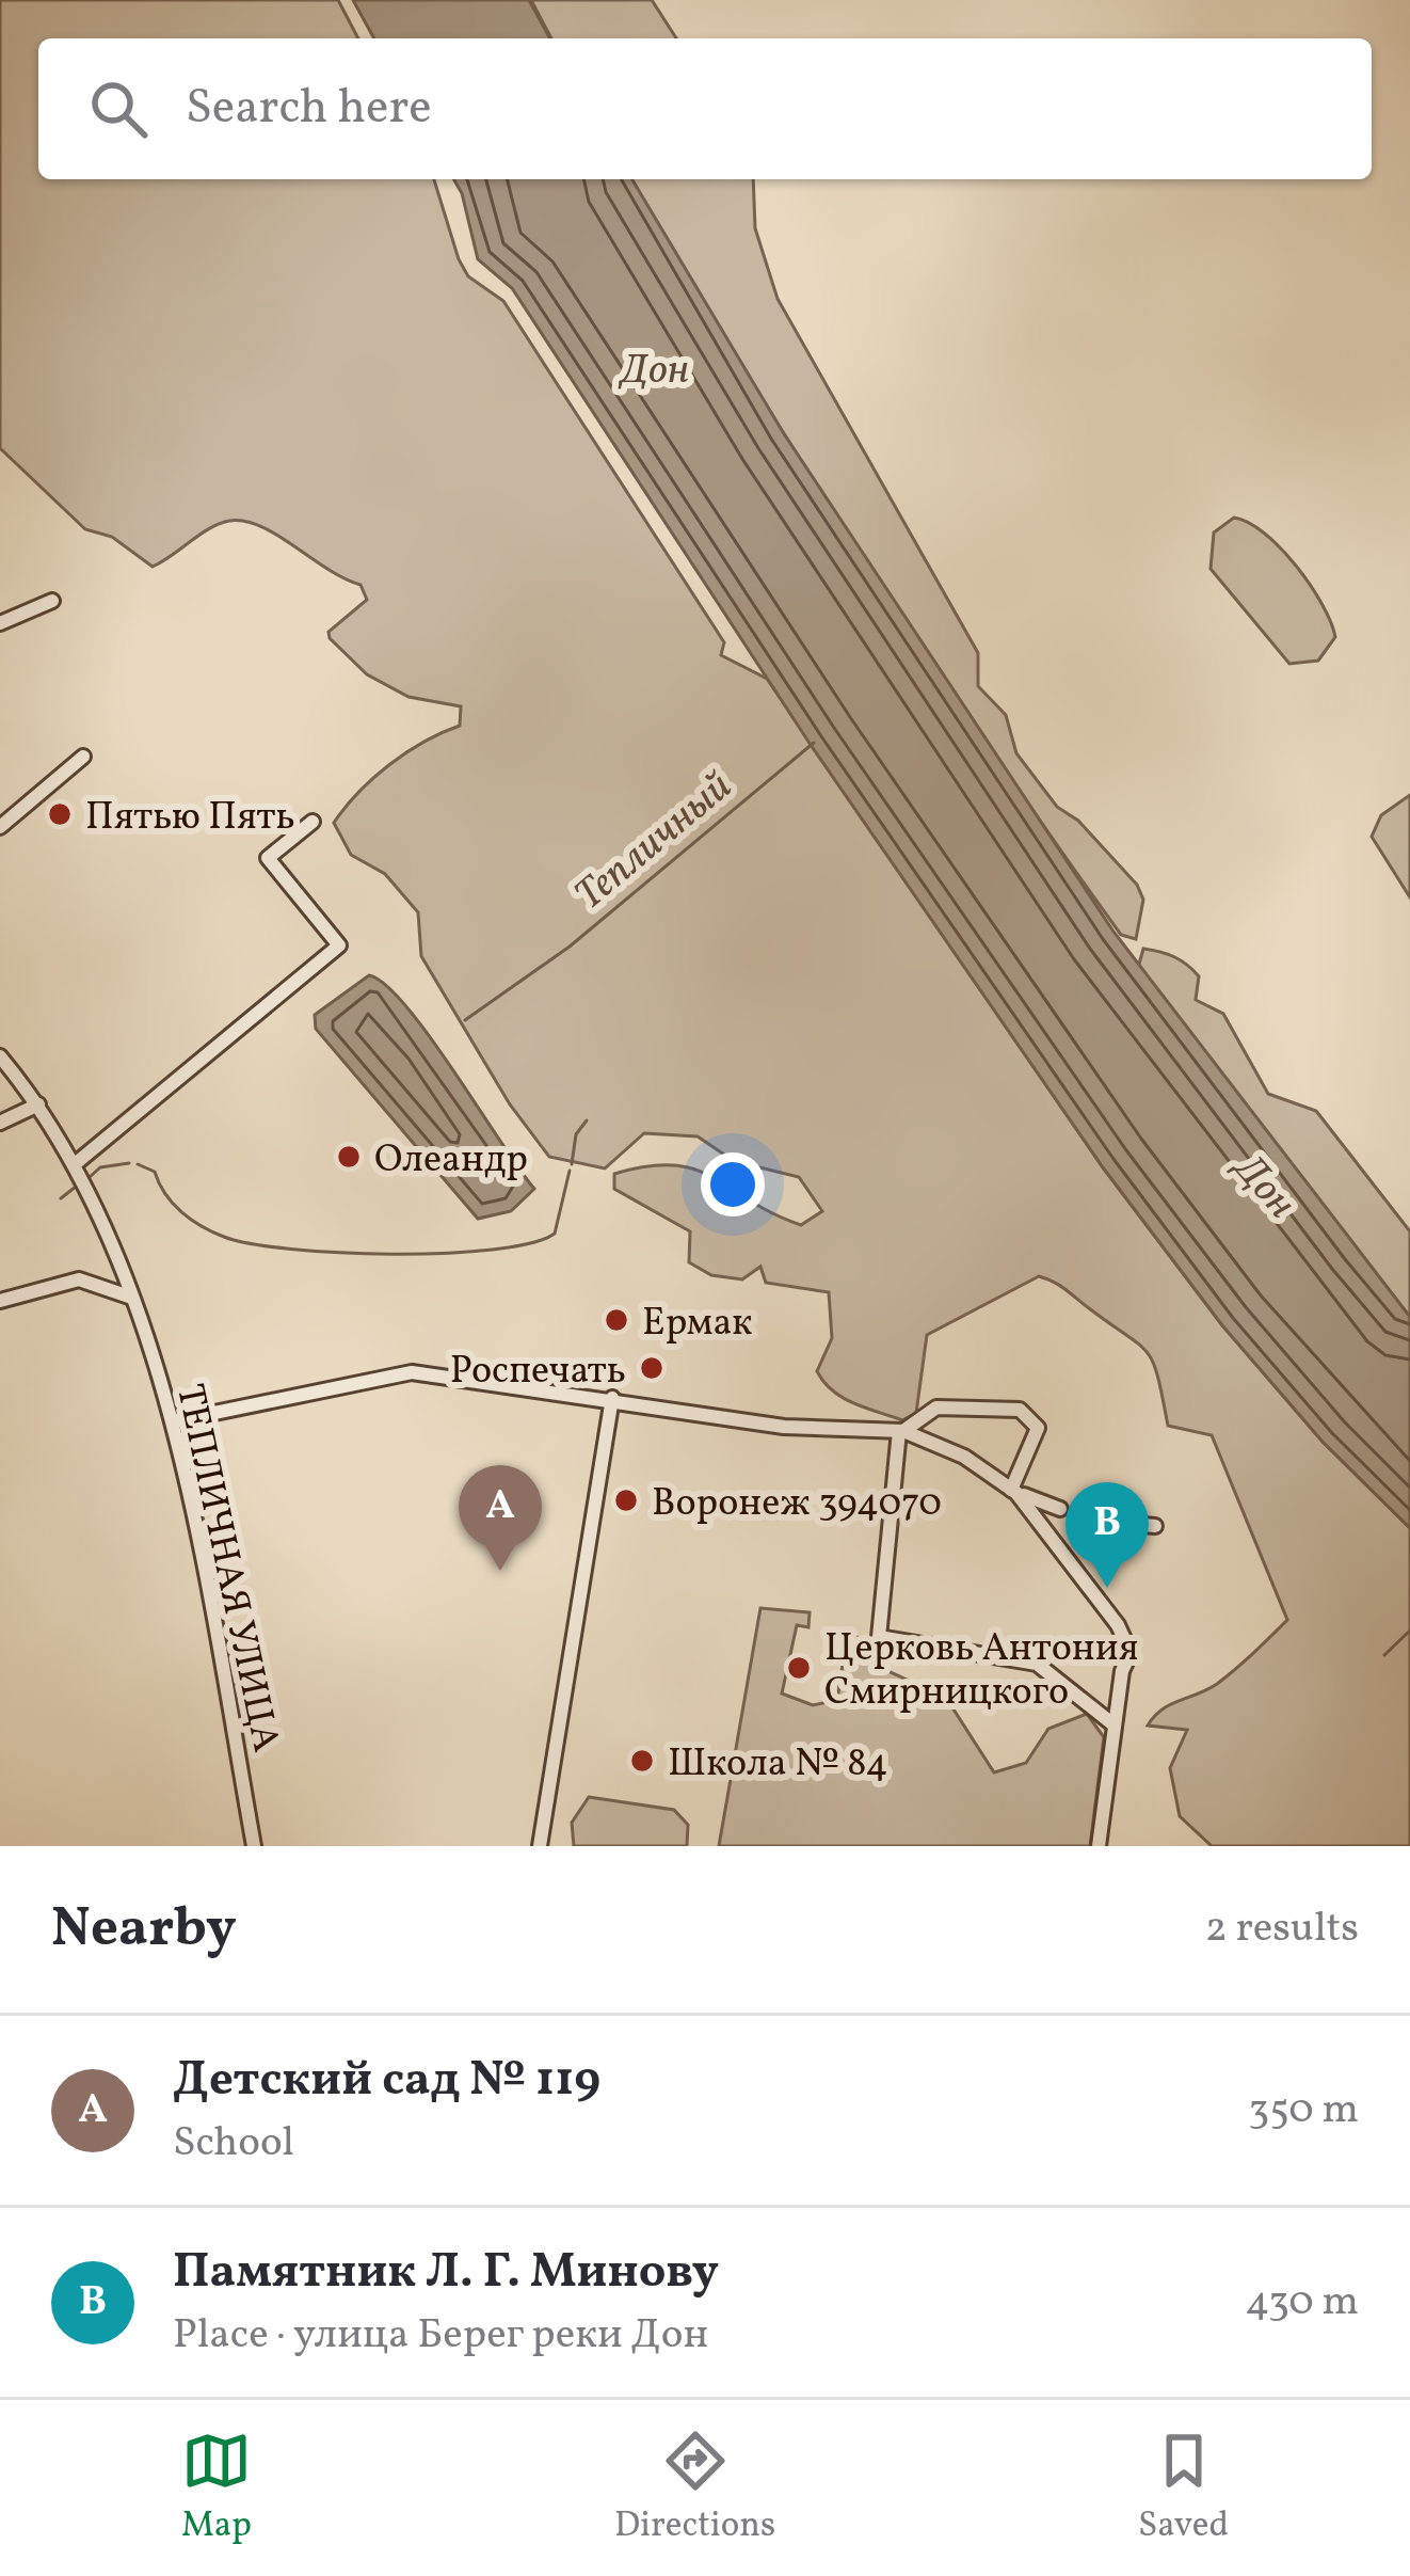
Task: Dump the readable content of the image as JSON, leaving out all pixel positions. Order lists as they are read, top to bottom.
{
  "streets": {
    "street": ["ТЕПЛИЧНАЯ УЛИЦА"]
  },
  "water": ["Дон", "Тепличный"],
  "places": [
    "Пятью Пять",
    "Олеандр",
    "Ермак",
    "Роспечать",
    "Воронеж 394070",
    "Церковь Антония Смирницкого",
    "Школа № 84"
  ],
  "page": {
    "search": "Search here",
    "pins": ["A", "B"],
    "heading": ["Nearby", "2 results"],
    "list": [
      {
        "mark": "A",
        "name": "Детский сад № 119",
        "note": "School",
        "value": "350 m"
      },
      {
        "mark": "B",
        "name": "Памятник Л. Г. Минову",
        "note": "Place · улица Берег реки Дон",
        "value": "430 m"
      }
    ],
    "nav": ["Map", "Directions", "Saved"]
  }
}
